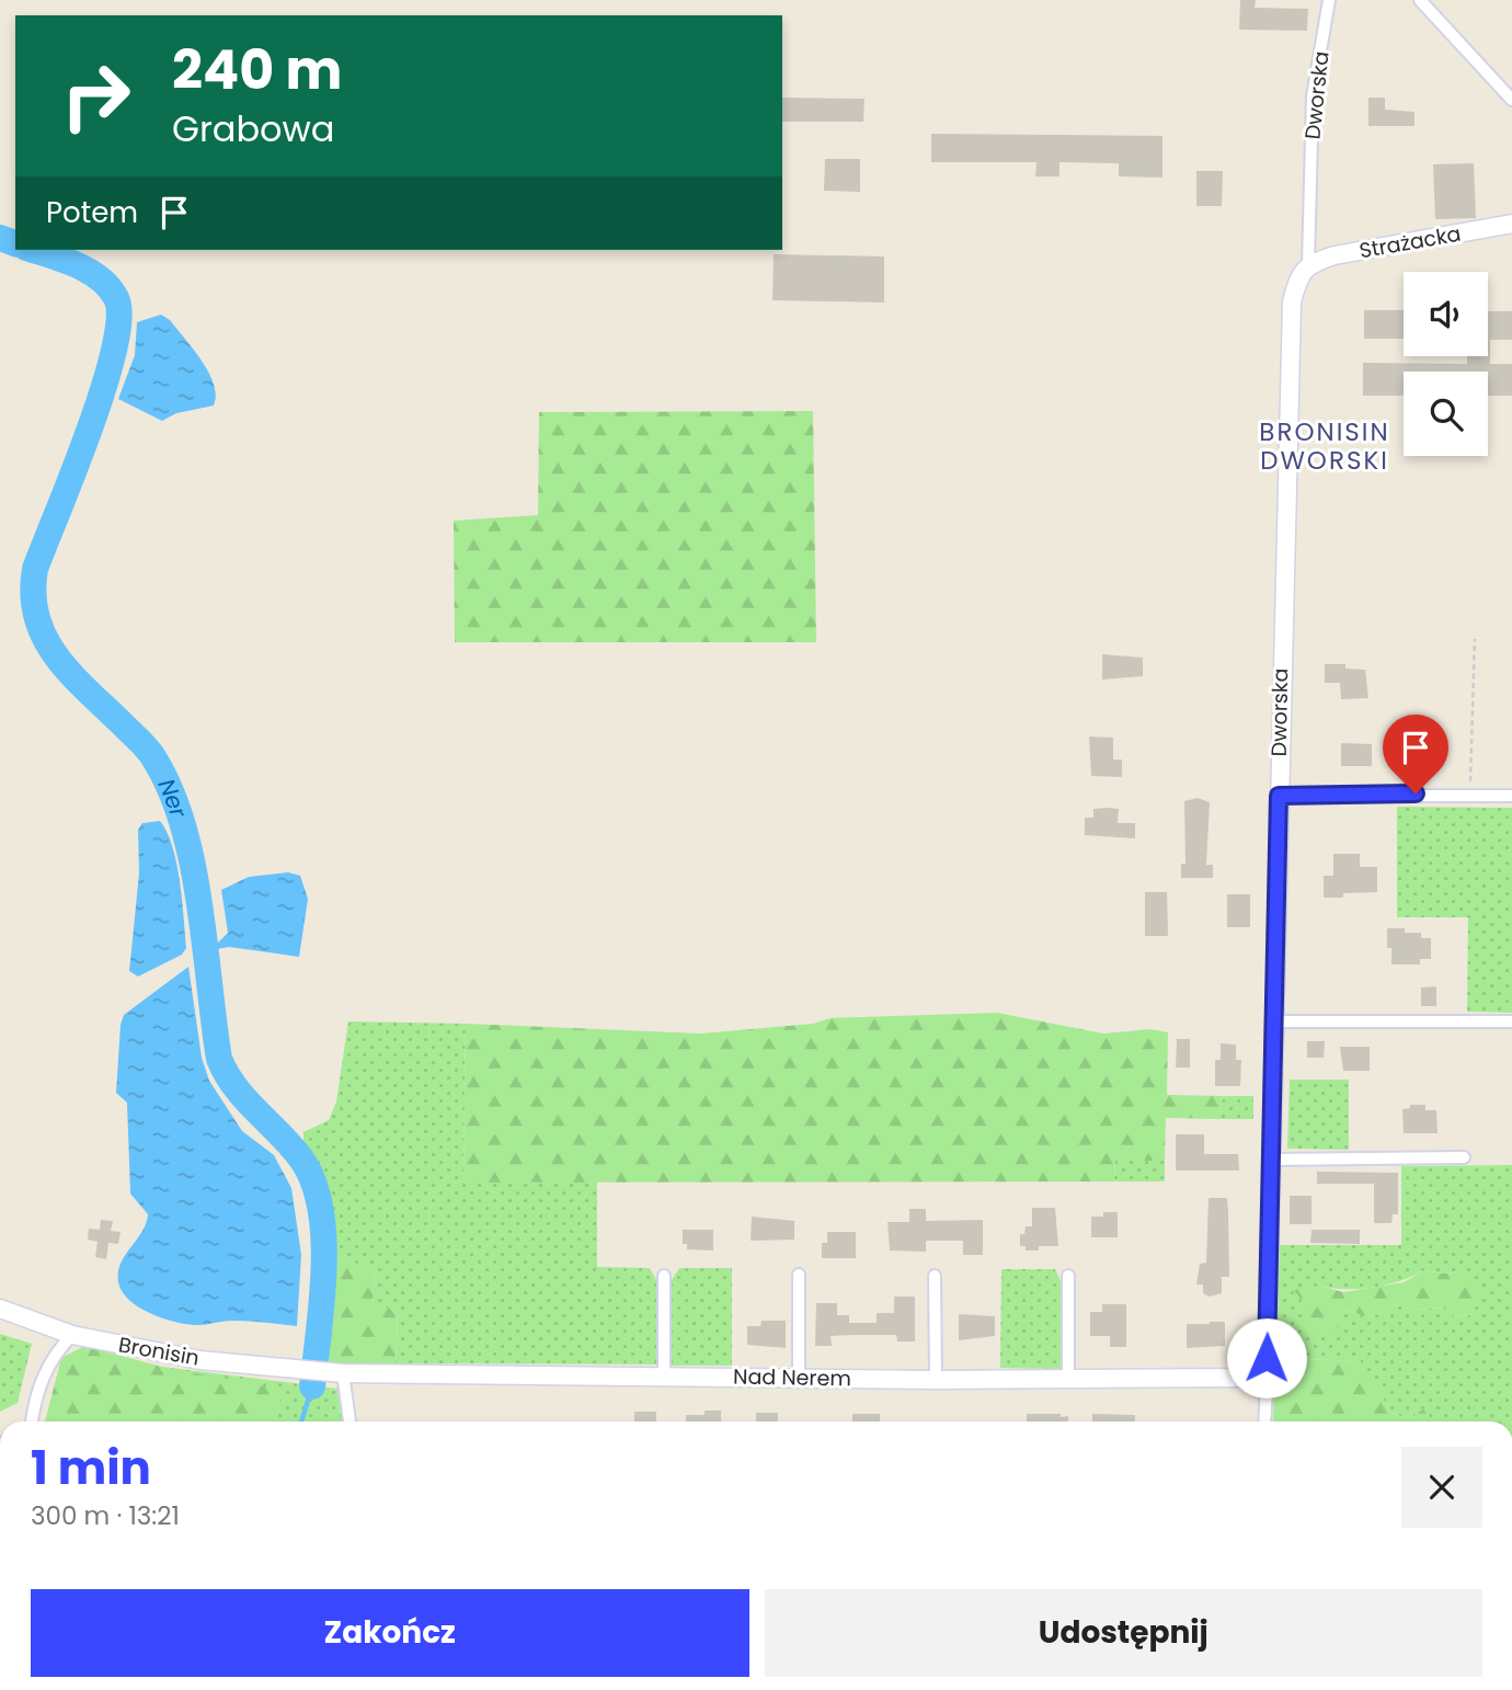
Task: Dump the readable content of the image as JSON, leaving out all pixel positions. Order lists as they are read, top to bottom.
{
  "streets": {
    "street": [
      "Dworska",
      "Strażacka",
      "Bronisin",
      "Nad Nerem"
    ]
  },
  "crossings": [
    ["Dworska", "Strażacka"],
    ["Dworska", "Nad Nerem"],
    ["Bronisin", "Nad Nerem"]
  ],
  "districts": ["BRONISIN DWORSKI"],
  "water": ["Ner"],
  "page": {
    "turn": ["240 m", "Grabowa"],
    "then": "Potem",
    "heading": ["1 min", "300 m · 13:21"],
    "buttons": ["Zakończ", "Udostępnij"]
  }
}
